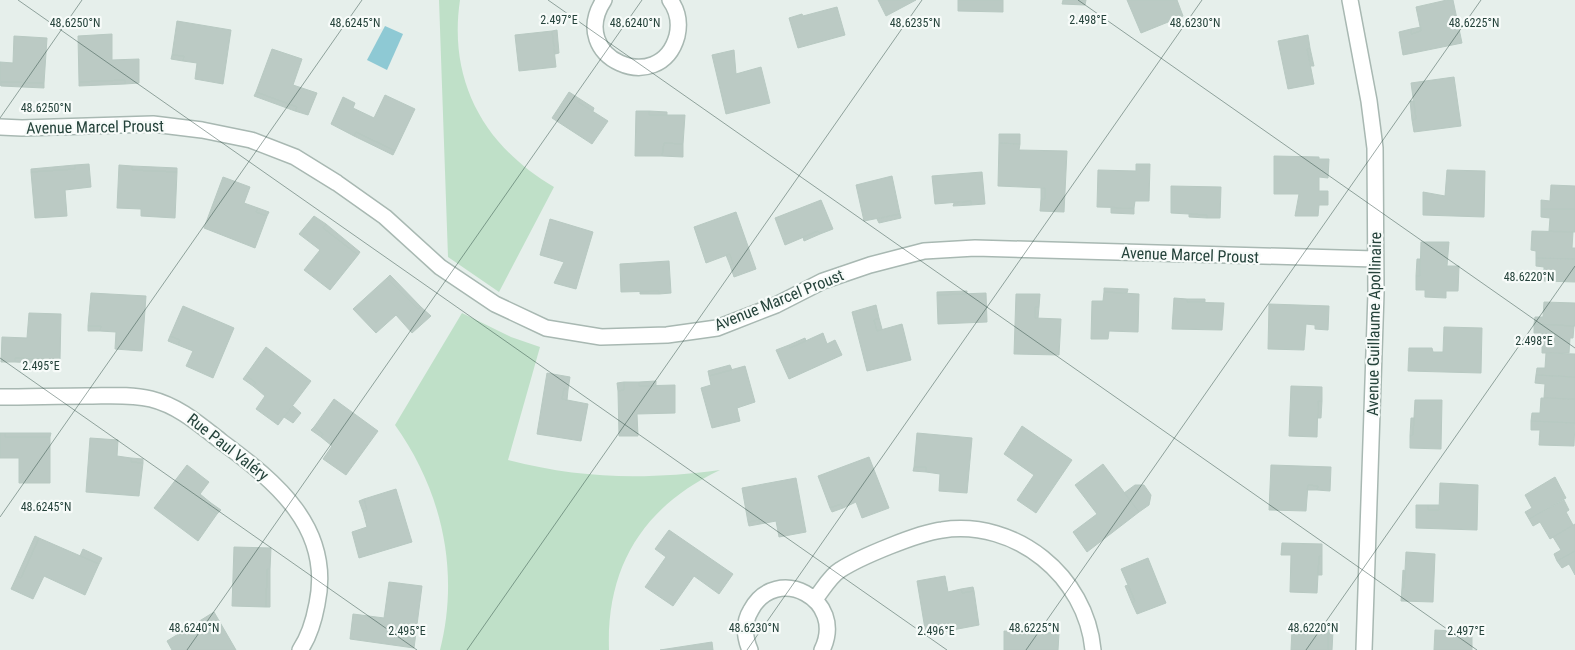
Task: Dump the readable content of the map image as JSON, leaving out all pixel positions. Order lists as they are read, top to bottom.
{
  "streets": {
    "street": ["Avenue Marcel Proust", "Avenue Guillaume Apollinaire", "Rue Paul Valéry"]
  },
  "crossings": [
    ["Avenue Marcel Proust", "Avenue Guillaume Apollinaire"]
  ],
  "coordinates": [
    "2.497°E",
    "2.498°E",
    "48.6250°N",
    "48.6245°N",
    "48.6240°N",
    "48.6235°N",
    "48.6230°N",
    "48.6225°N",
    "48.6220°N",
    "2.495°E",
    "2.496°E"
  ]
}
